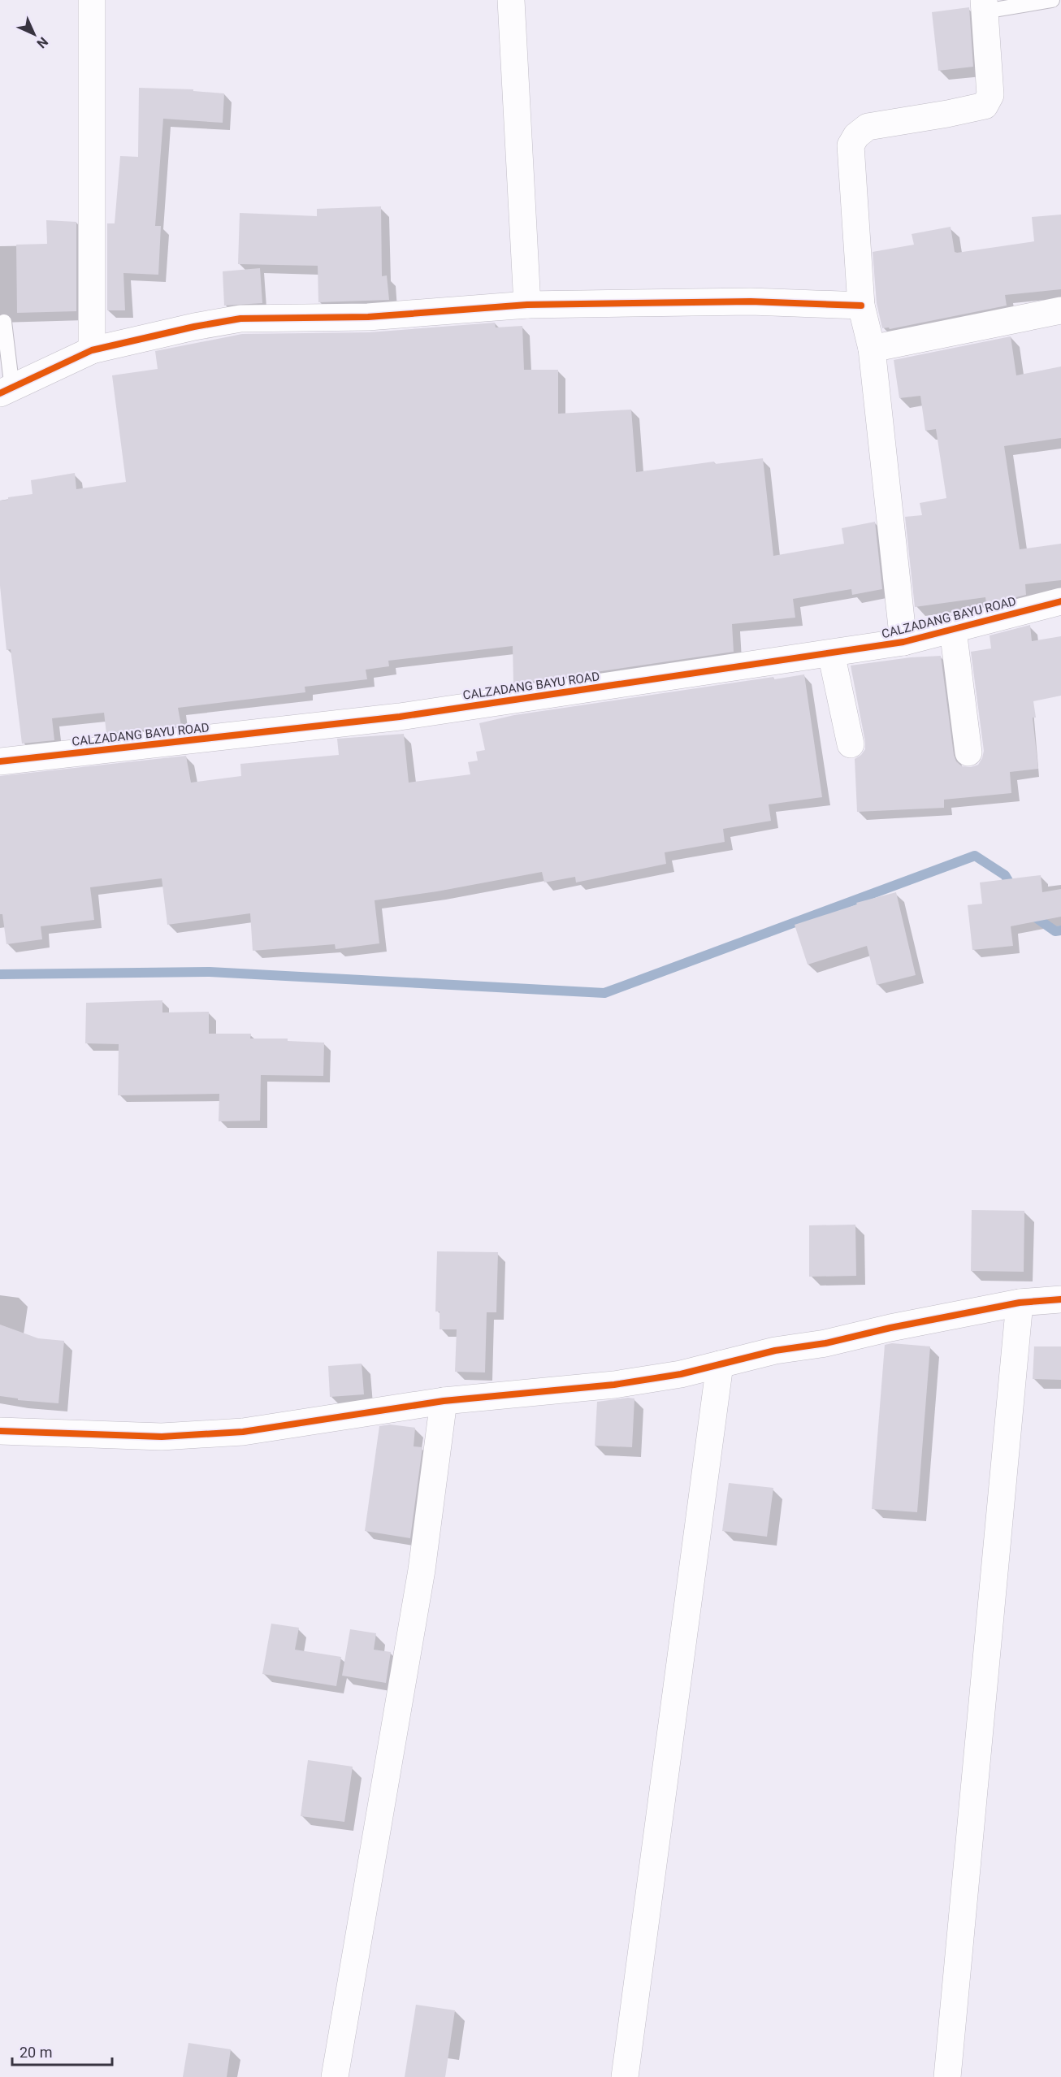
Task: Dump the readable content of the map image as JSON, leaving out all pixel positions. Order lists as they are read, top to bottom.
{
  "streets": {
    "street": ["CALZADANG BAYU ROAD"]
  },
  "scale_bar": "20 m",
  "north": "bottom right"
}
